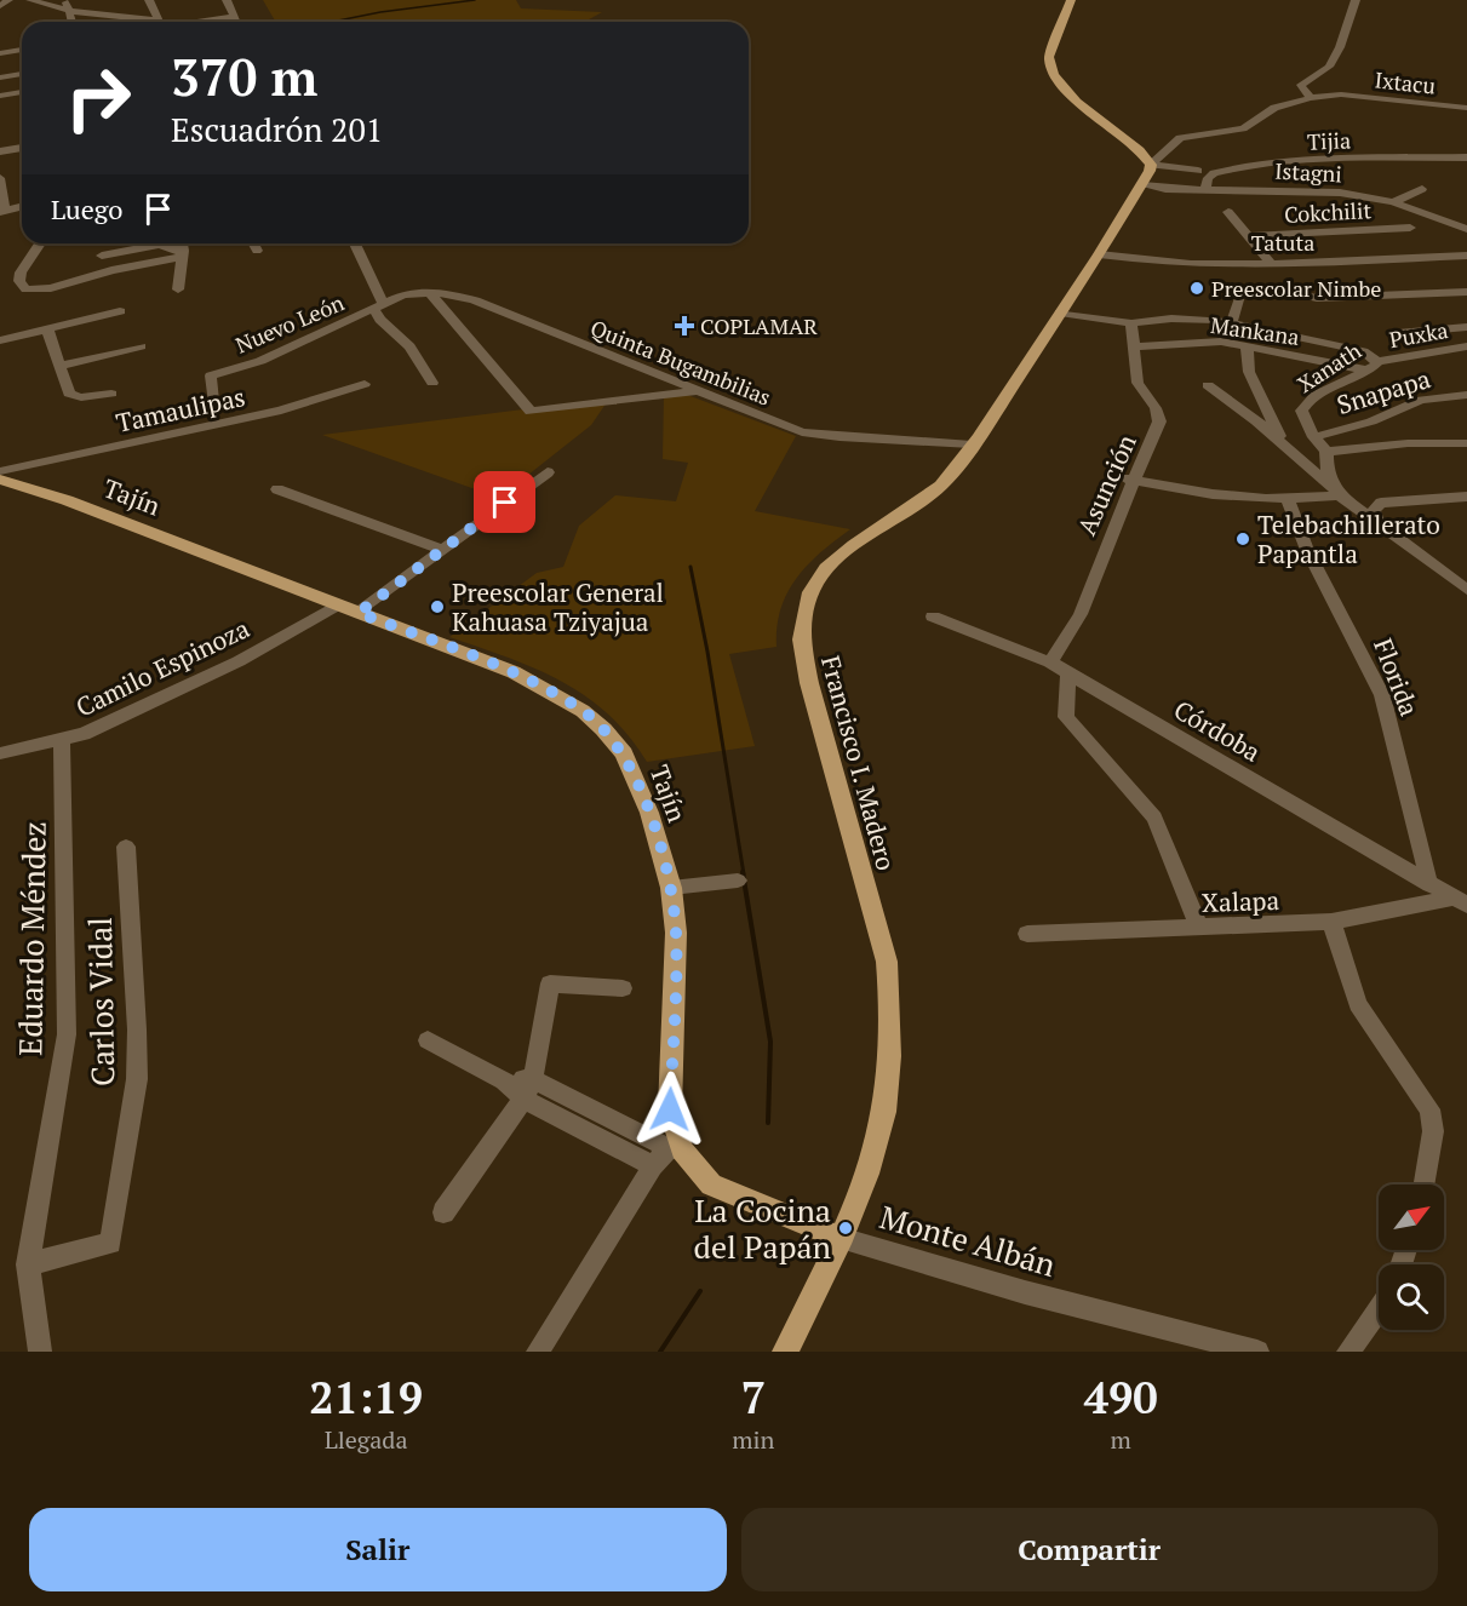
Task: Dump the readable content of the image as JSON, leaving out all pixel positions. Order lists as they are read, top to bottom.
{
  "streets": {
    "main road": ["Tajín", "Francisco I. Madero", "Monte Albán"],
    "street": [
      "Ixtacu",
      "Tijia",
      "Istagni",
      "Cokchilit",
      "Tatuta",
      "Nuevo León",
      "Mankana",
      "Puxka",
      "Quinta Bugambilias",
      "Xanath",
      "Snapapa",
      "Tamaulipas",
      "Asunción",
      "Camilo Espinoza",
      "Florida",
      "Córdoba",
      "Xalapa",
      "Eduardo Méndez",
      "Carlos Vidal"
    ]
  },
  "crossings": [
    ["Ixtacu", "Francisco I. Madero"],
    ["Tijia", "Istagni"],
    ["Istagni", "Francisco I. Madero"],
    ["Tatuta", "Francisco I. Madero"],
    ["Nuevo León", "Quinta Bugambilias"],
    ["Mankana", "Puxka"],
    ["Mankana", "Xanath"],
    ["Mankana", "Asunción"],
    ["Puxka", "Xanath"],
    ["Quinta Bugambilias", "Francisco I. Madero"],
    ["Xanath", "Snapapa"],
    ["Xanath", "Asunción"],
    ["Xanath", "Francisco I. Madero"],
    ["Tamaulipas", "Tajín"],
    ["Asunción", "Córdoba"],
    ["Tajín", "Camilo Espinoza"],
    ["Tajín", "Monte Albán"],
    ["Camilo Espinoza", "Eduardo Méndez"],
    ["Florida", "Córdoba"],
    ["Córdoba", "Xalapa"],
    ["Francisco I. Madero", "Monte Albán"],
    ["Eduardo Méndez", "Carlos Vidal"]
  ],
  "places": {
    "other": [
      "Preescolar Nimbe",
      "Telebachillerato Papantla",
      "Preescolar General Kahuasa Tziyajua",
      "La Cocina del Papán"
    ],
    "health": ["COPLAMAR"]
  },
  "north": "top right",
  "page": {
    "turn": ["370 m", "Escuadrón 201"],
    "then": "Luego",
    "eta": [
      "21:19",
      "Llegada",
      "7",
      "min",
      "490",
      "m"
    ],
    "buttons": ["Salir", "Compartir"]
  }
}
